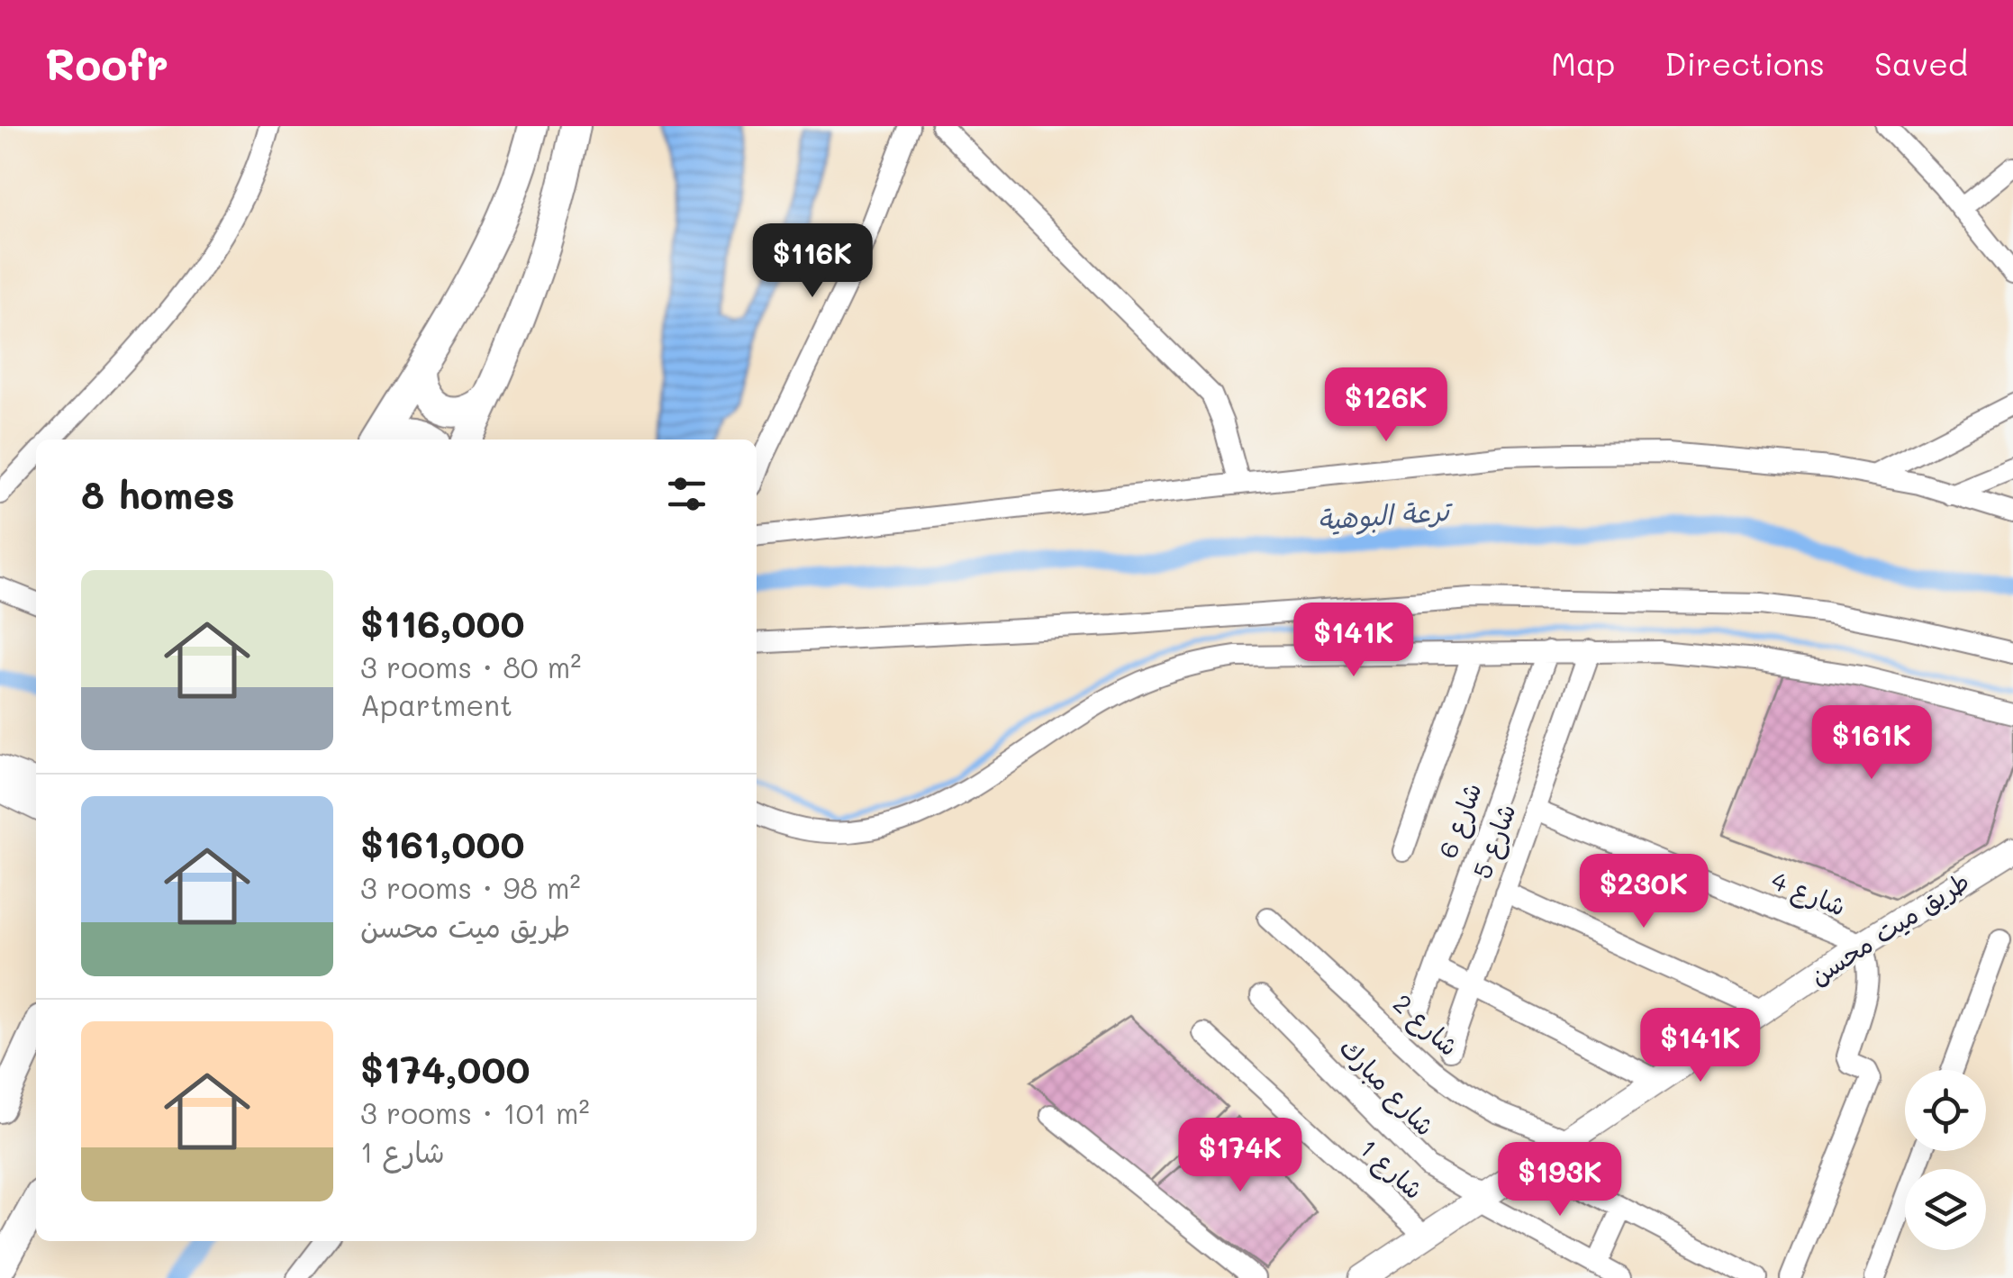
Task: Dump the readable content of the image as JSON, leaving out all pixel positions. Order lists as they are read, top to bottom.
{
  "streets": {
    "main road": ["طريق ميت محسن"],
    "street": [
      "شارع 6",
      "شارع 5",
      "شارع 4",
      "شارع 2",
      "شارع مبارك",
      "شارع 1"
    ]
  },
  "crossings": [
    ["شارع 5", "شارع 4"],
    ["شارع 4", "طريق ميت محسن"],
    ["طريق ميت محسن", "شارع 2"],
    ["طريق ميت محسن", "شارع مبارك"],
    ["طريق ميت محسن", "شارع 1"]
  ],
  "water": ["ترعة البوهية"],
  "page": {
    "header": "Roofr",
    "nav": ["Map", "Directions", "Saved"],
    "price": [
      "$116K",
      "$126K",
      "$141K",
      "$161K",
      "$230K",
      "$141K",
      "$174K",
      "$193K"
    ],
    "heading": "8 homes",
    "list": [
      {
        "name": "$116,000",
        "note": "3 rooms · 80 m² · Apartment"
      },
      {
        "name": "$161,000",
        "note": "3 rooms · 98 m² · طريق ميت محسن"
      },
      {
        "name": "$174,000",
        "note": "3 rooms · 101 m² · شارع 1"
      }
    ]
  }
}
